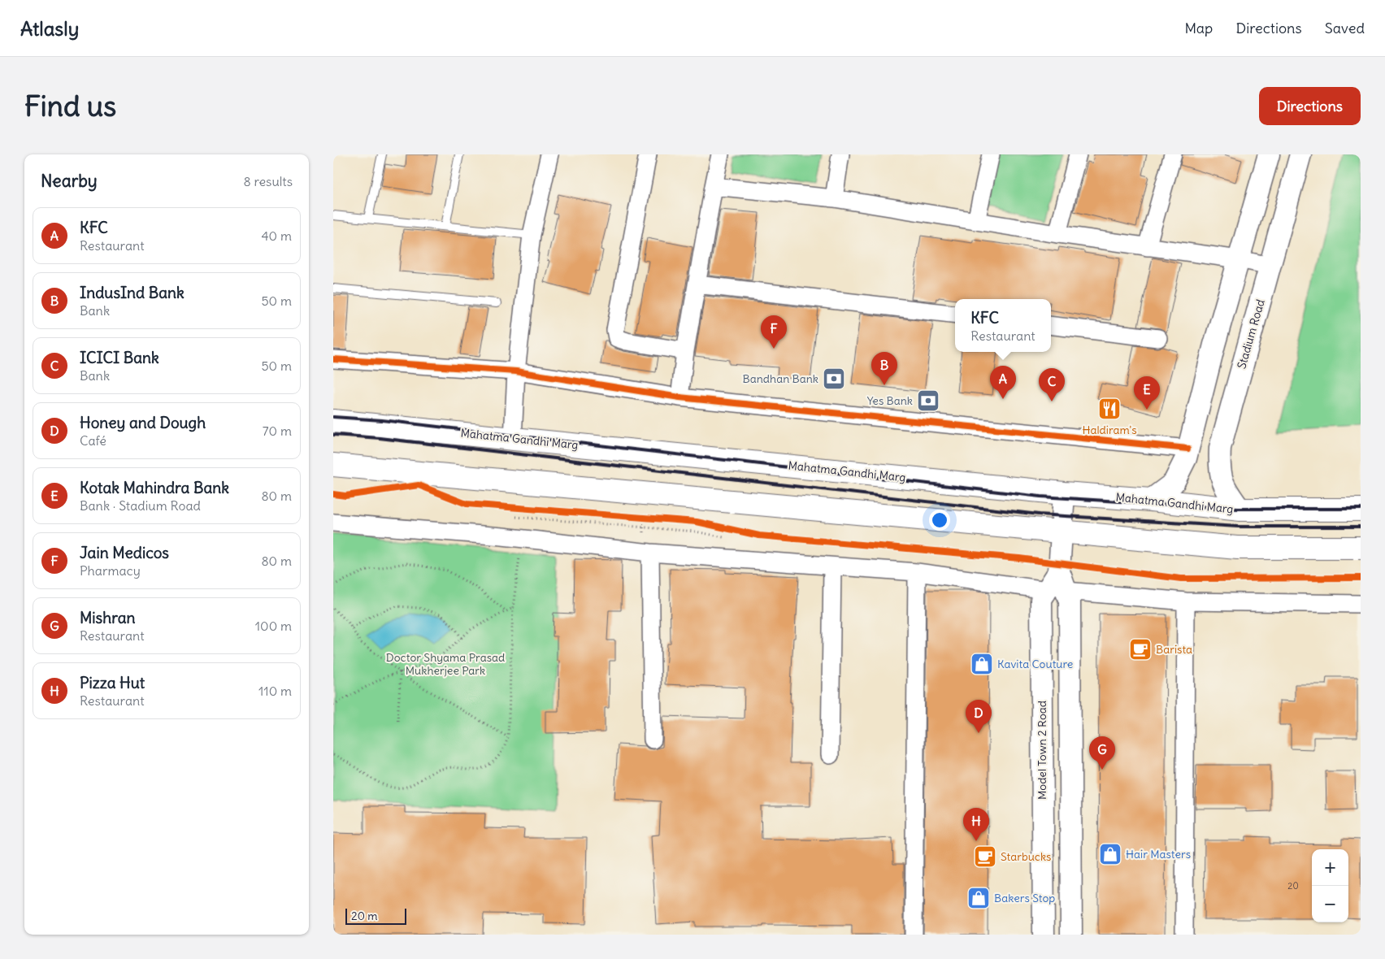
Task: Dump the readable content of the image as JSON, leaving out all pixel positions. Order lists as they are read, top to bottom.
{
  "streets": {
    "main road": ["Mahatma Gandhi Marg"],
    "street": ["Stadium Road", "Model Town 2 Road"]
  },
  "crossings": [
    ["Stadium Road", "Mahatma Gandhi Marg"]
  ],
  "parks": ["Doctor Shyama Prasad Mukherjee Park"],
  "places": {
    "bank": ["Bandhan Bank", "Yes Bank"],
    "restaurant": ["Haldiram's"],
    "cafe": ["Barista", "Starbucks"],
    "shop": ["Kavita Couture", "Hair Masters", "Bakers Stop"]
  },
  "house_numbers": ["20"],
  "scale_bar": "20 m",
  "page": {
    "header": "Atlasly",
    "nav": ["Map", "Directions", "Saved"],
    "buttons": "Directions",
    "title": "Find us",
    "heading": ["Nearby", "8 results"],
    "list": [
      {
        "mark": "A",
        "name": "KFC",
        "note": "Restaurant",
        "value": "40 m"
      },
      {
        "mark": "B",
        "name": "IndusInd Bank",
        "note": "Bank",
        "value": "50 m"
      },
      {
        "mark": "C",
        "name": "ICICI Bank",
        "note": "Bank",
        "value": "50 m"
      },
      {
        "mark": "D",
        "name": "Honey and Dough",
        "note": "Café",
        "value": "70 m"
      },
      {
        "mark": "E",
        "name": "Kotak Mahindra Bank",
        "note": "Bank · Stadium Road",
        "value": "80 m"
      },
      {
        "mark": "F",
        "name": "Jain Medicos",
        "note": "Pharmacy",
        "value": "80 m"
      },
      {
        "mark": "G",
        "name": "Mishran",
        "note": "Restaurant",
        "value": "100 m"
      },
      {
        "mark": "H",
        "name": "Pizza Hut",
        "note": "Restaurant",
        "value": "110 m"
      }
    ],
    "popup": ["KFC", "Restaurant"],
    "pins": [
      "F",
      "B",
      "A",
      "C",
      "E",
      "D",
      "G",
      "H"
    ],
    "map_buttons": ["+", "−"],
    "scale": "20 m"
  }
}
